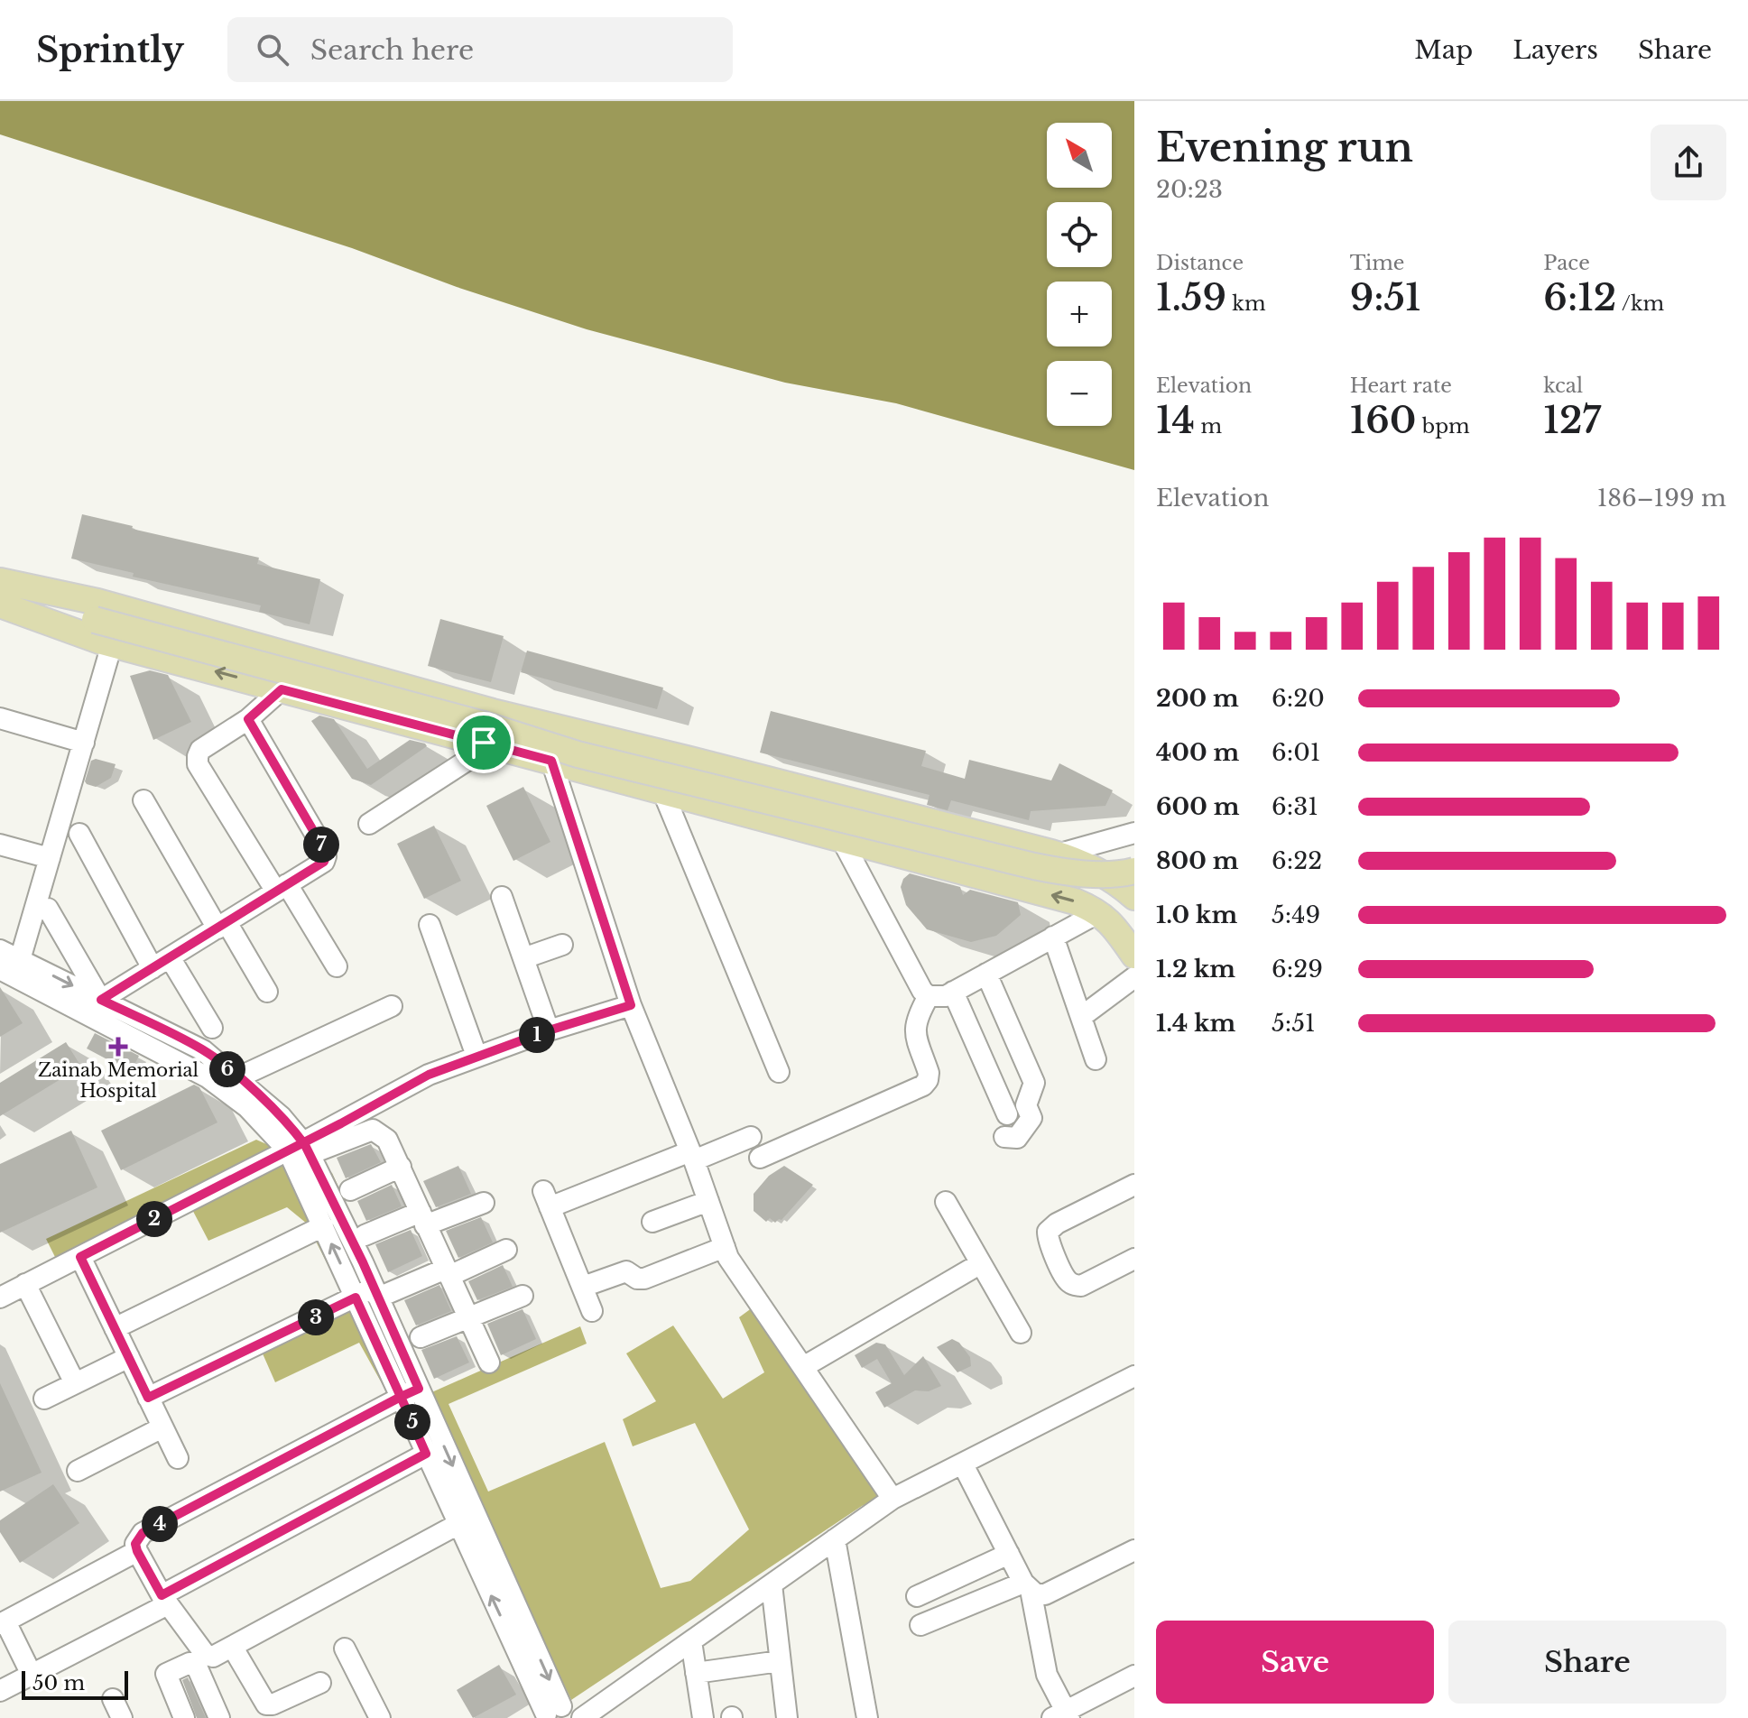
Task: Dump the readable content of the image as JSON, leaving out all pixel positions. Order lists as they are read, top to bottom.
{
  "places": {
    "health": ["Zainab Memorial Hospital"]
  },
  "scale_bar": "50 m",
  "north": "top left",
  "page": {
    "header": "Sprintly",
    "search": "Search here",
    "nav": ["Map", "Layers", "Share"],
    "heading": ["Evening run", "20:23"],
    "map_buttons": ["+", "−"],
    "stats": [
      ["Distance", "1.59 km"],
      ["Time", "9:51"],
      ["Pace", "6:12 /km"],
      ["Elevation", "14 m"],
      ["Heart rate", "160 bpm"],
      ["kcal", "127"]
    ],
    "chart": ["Elevation", "186–199 m"],
    "list": [
      {
        "name": "200 m",
        "note": "6:20"
      },
      {
        "name": "400 m",
        "note": "6:01"
      },
      {
        "name": "600 m",
        "note": "6:31"
      },
      {
        "name": "800 m",
        "note": "6:22"
      },
      {
        "name": "1.0 km",
        "note": "5:49"
      },
      {
        "name": "1.2 km",
        "note": "6:29"
      },
      {
        "name": "1.4 km",
        "note": "5:51"
      }
    ],
    "pins": [
      "7",
      "1",
      "6",
      "2",
      "3",
      "5",
      "4"
    ],
    "buttons": ["Save", "Share"],
    "scale": "50 m"
  }
}
